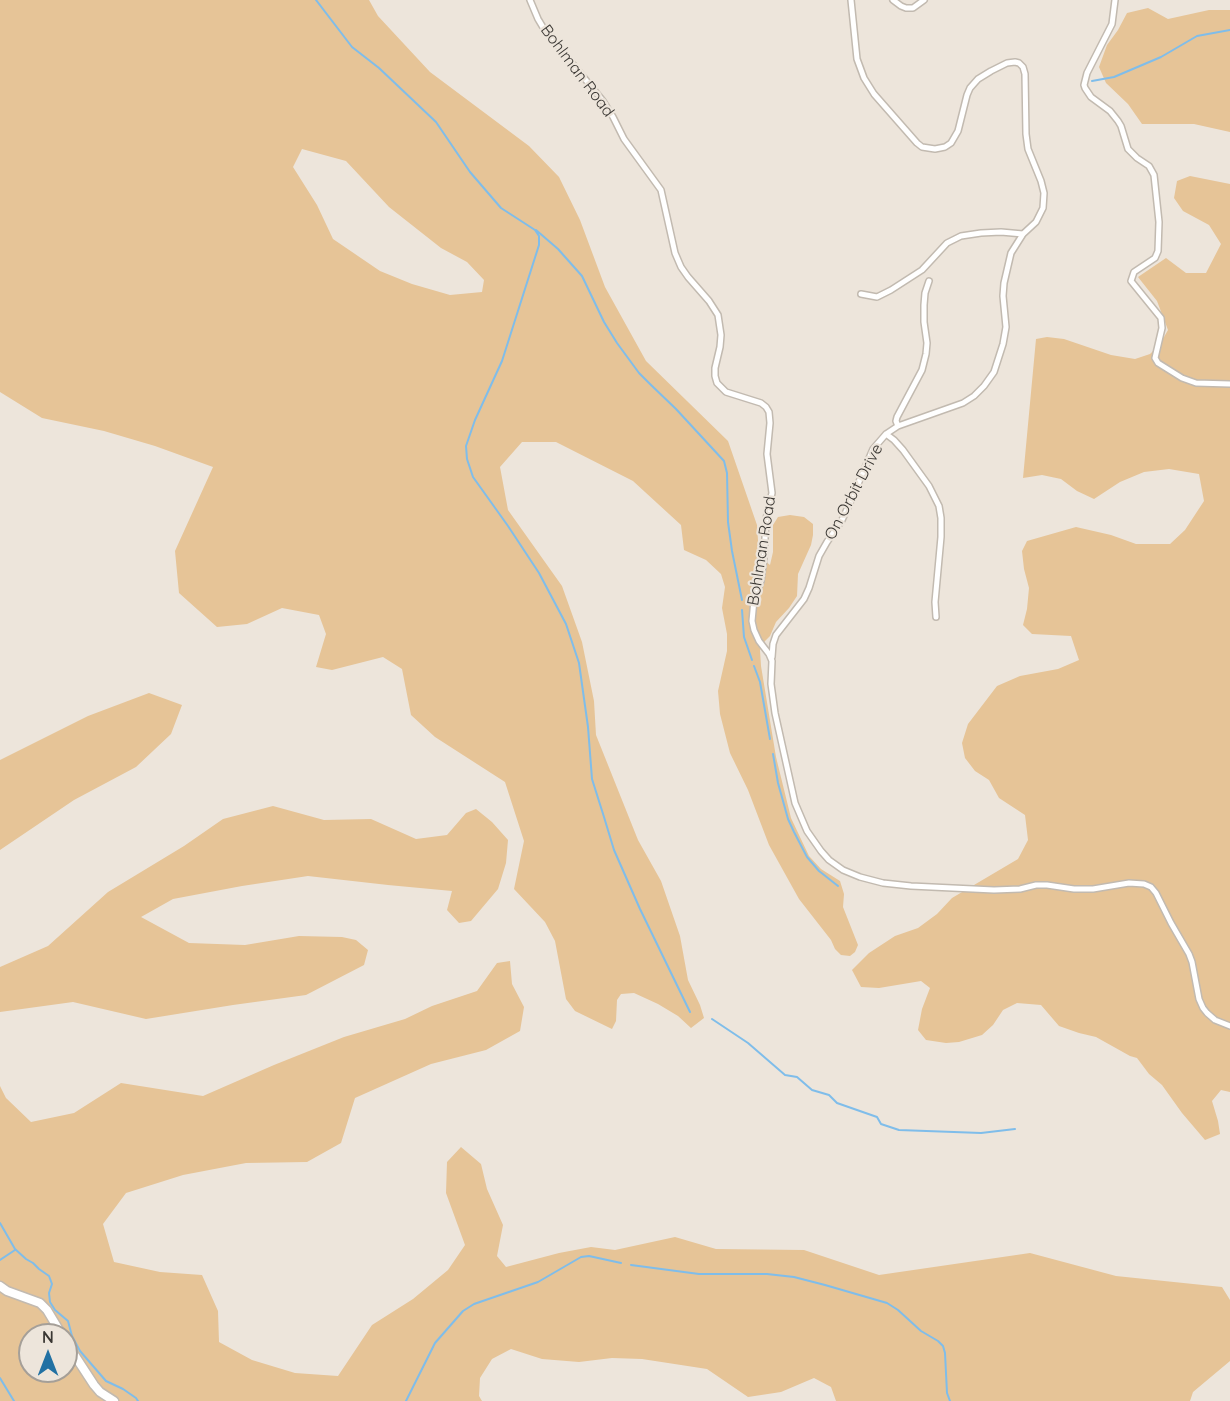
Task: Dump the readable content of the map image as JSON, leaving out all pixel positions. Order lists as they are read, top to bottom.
{
  "streets": {
    "street": ["Bohlman Road", "On Orbit Drive"]
  },
  "crossings": [
    ["Bohlman Road", "On Orbit Drive"]
  ],
  "north": "top"
}
